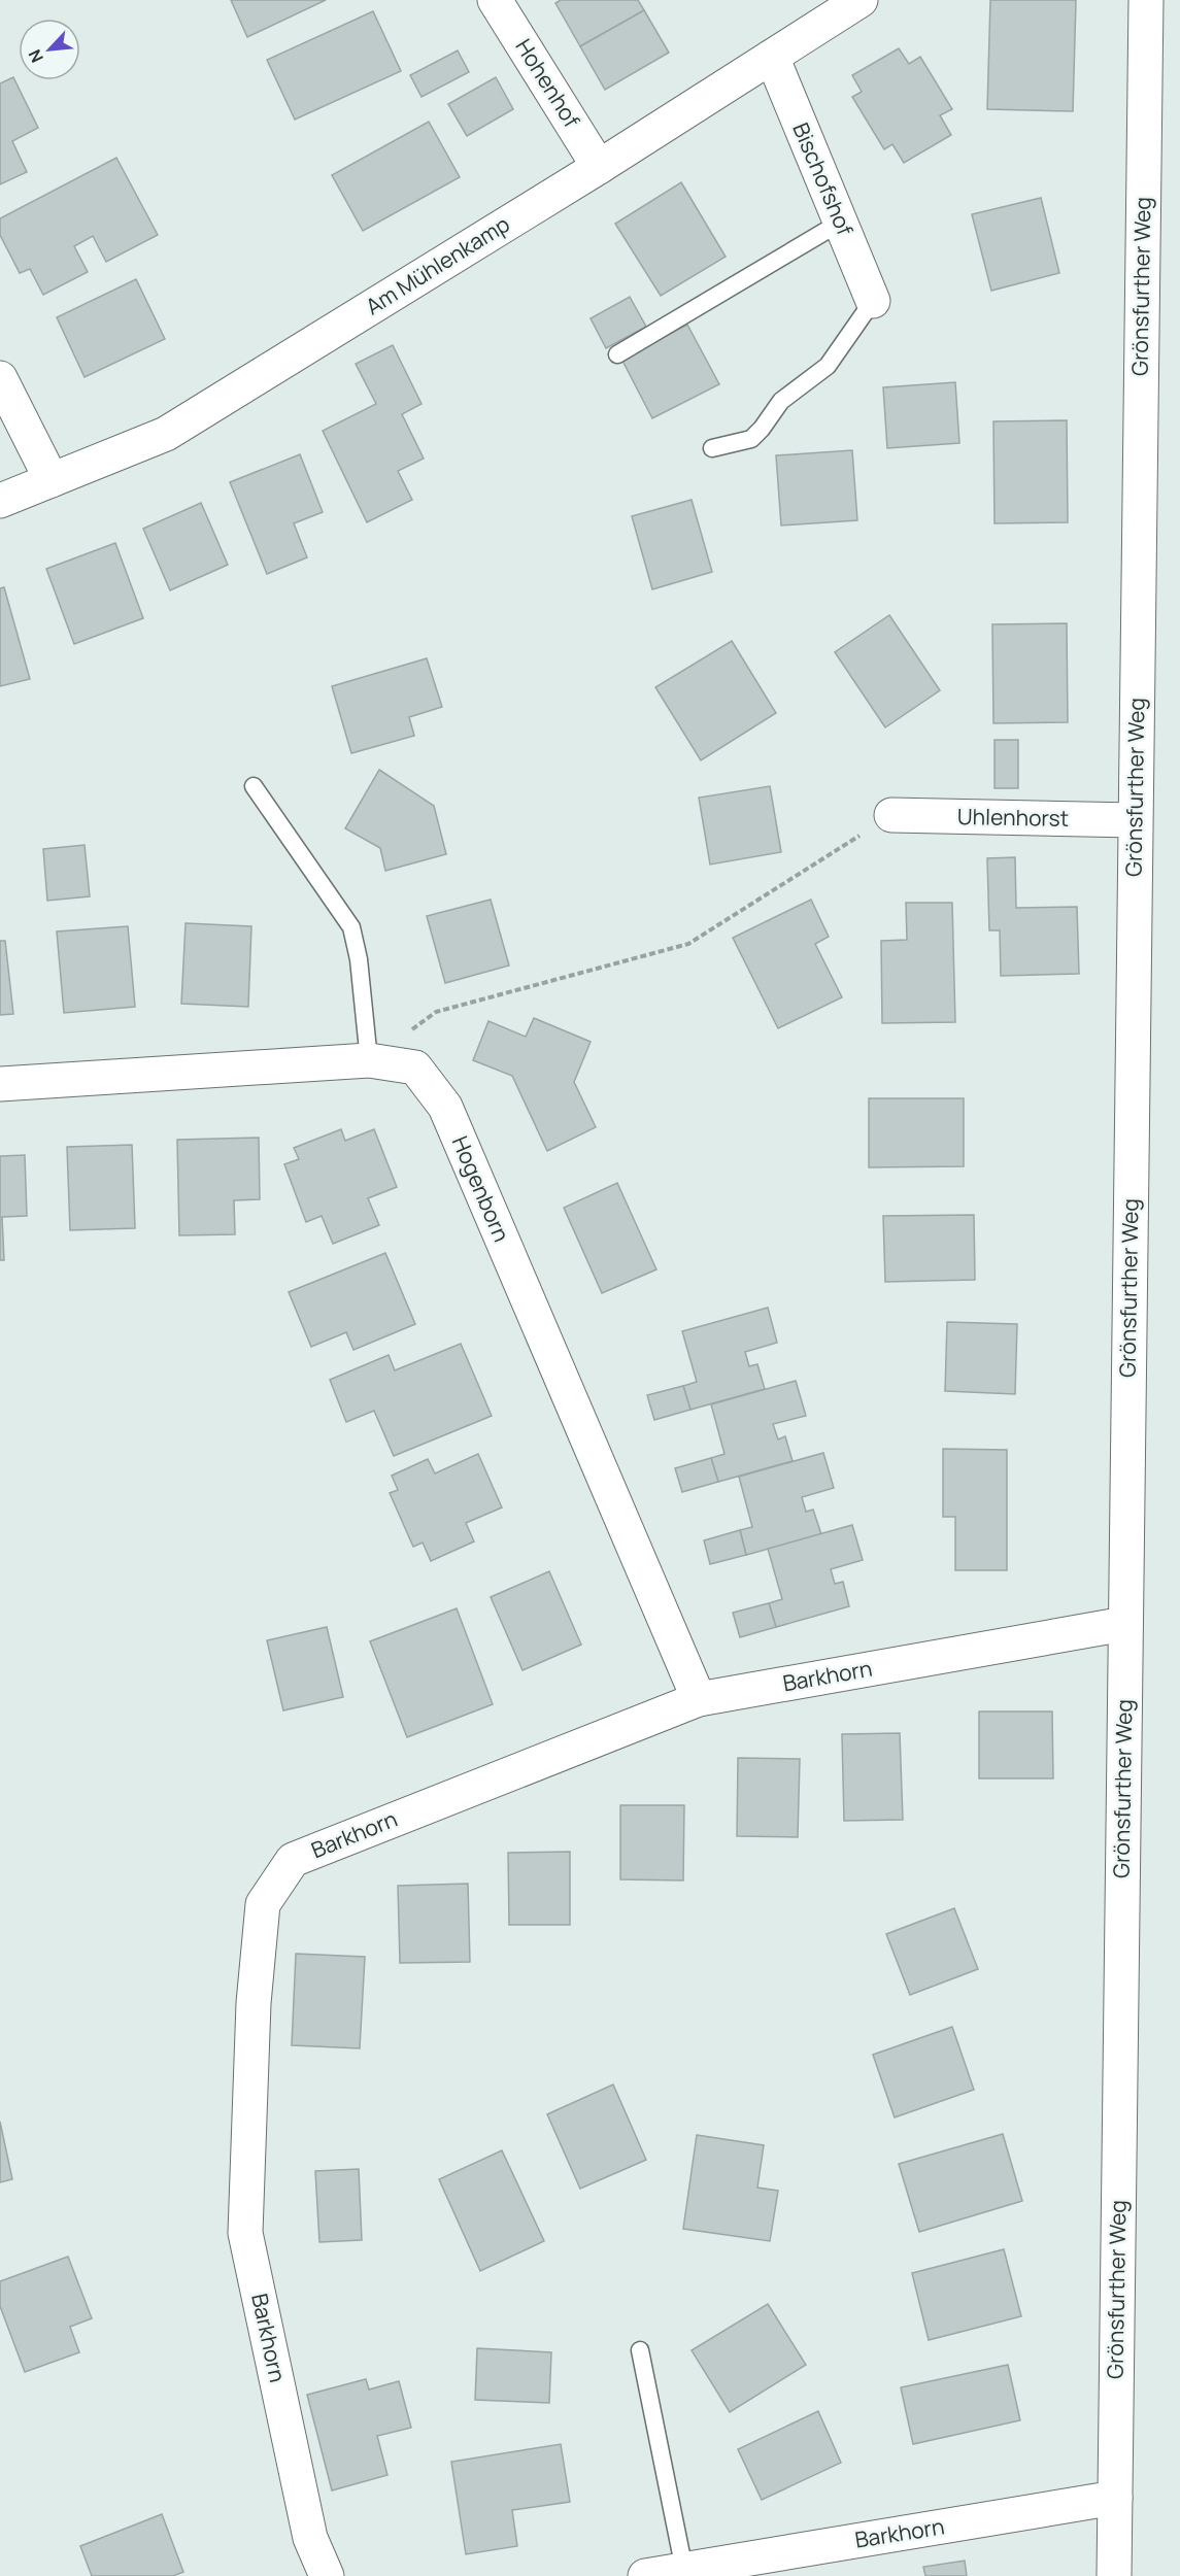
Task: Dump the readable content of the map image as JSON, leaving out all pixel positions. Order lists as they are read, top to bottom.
{
  "streets": {
    "street": [
      "Hohenhof",
      "Bischofshof",
      "Am Mühlenkamp",
      "Grönsfurther Weg",
      "Uhlenhorst",
      "Hogenborn",
      "Barkhorn"
    ]
  },
  "crossings": [
    ["Hohenhof", "Am Mühlenkamp"],
    ["Bischofshof", "Am Mühlenkamp"],
    ["Grönsfurther Weg", "Uhlenhorst"],
    ["Grönsfurther Weg", "Barkhorn"],
    ["Hogenborn", "Barkhorn"]
  ],
  "north": "bottom left"
}
